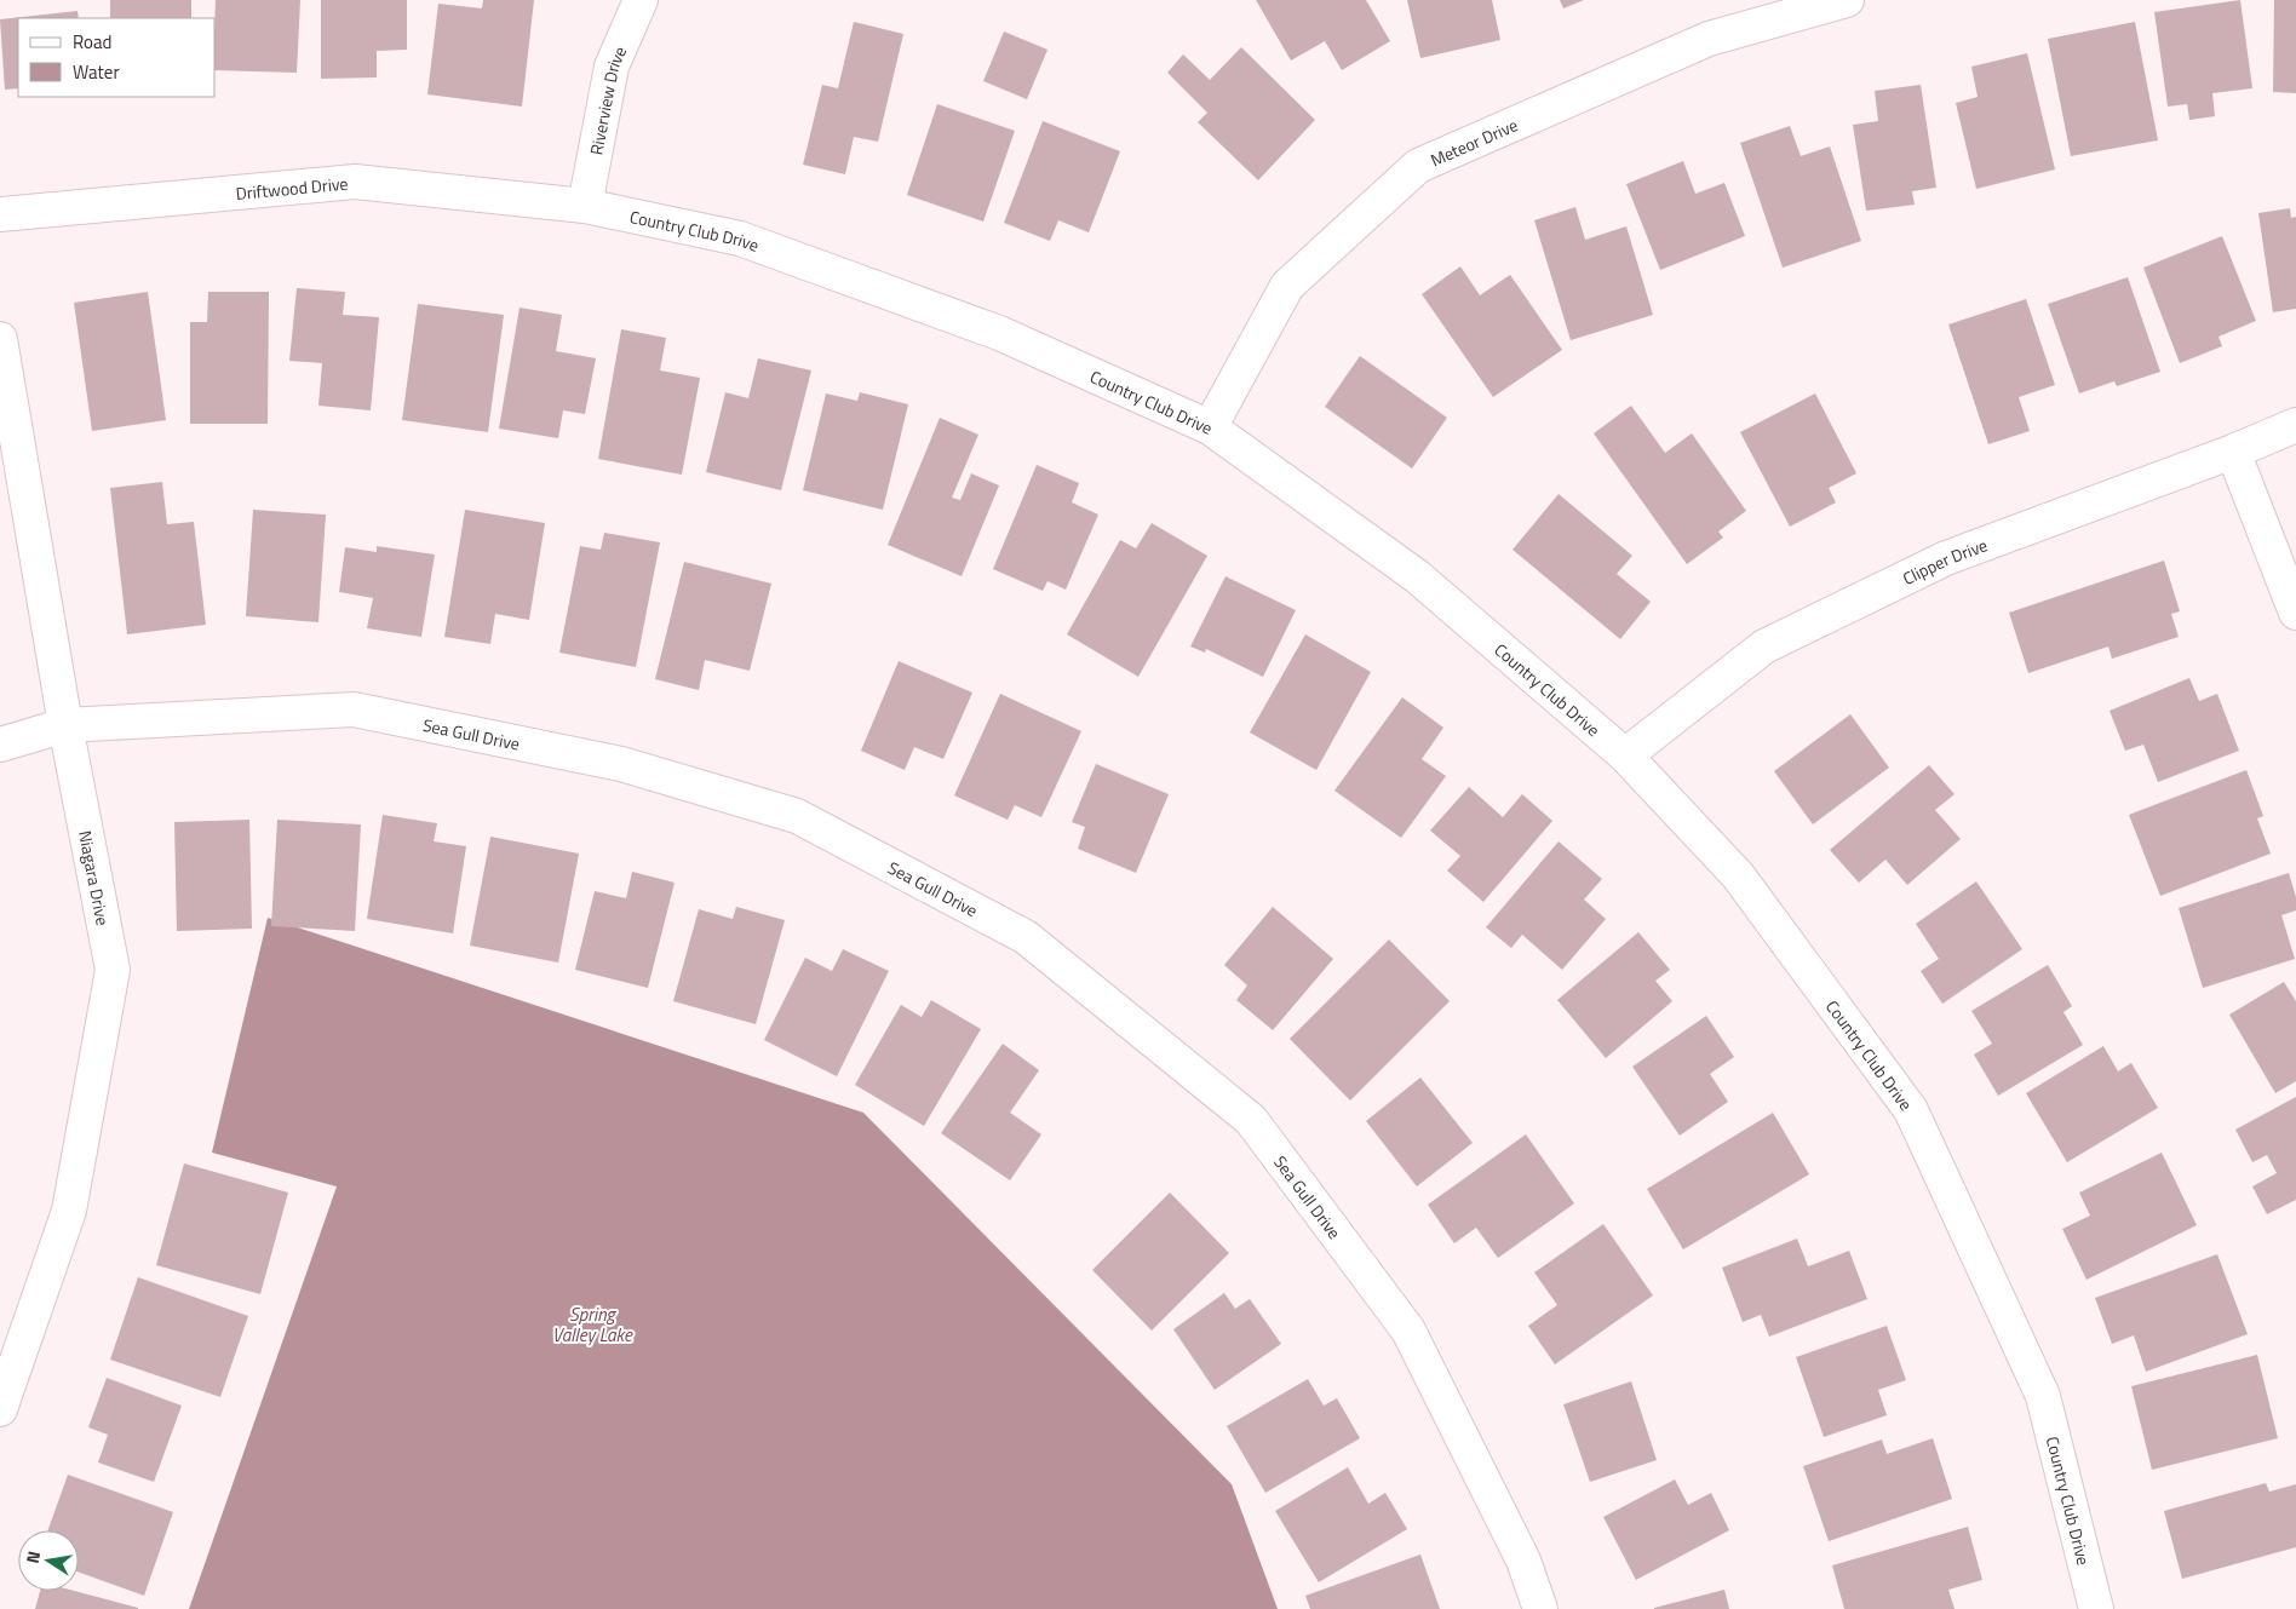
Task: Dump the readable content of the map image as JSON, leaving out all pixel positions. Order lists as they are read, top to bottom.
{
  "streets": {
    "street": [
      "Riverview Drive",
      "Meteor Drive",
      "Driftwood Drive",
      "Country Club Drive",
      "Clipper Drive",
      "Sea Gull Drive",
      "Niagara Drive"
    ]
  },
  "crossings": [
    ["Riverview Drive", "Driftwood Drive"],
    ["Riverview Drive", "Country Club Drive"],
    ["Meteor Drive", "Country Club Drive"],
    ["Driftwood Drive", "Country Club Drive"],
    ["Country Club Drive", "Clipper Drive"],
    ["Sea Gull Drive", "Niagara Drive"]
  ],
  "water": ["Spring Valley Lake"],
  "legend": ["Road", "Water"],
  "north": "left"
}
